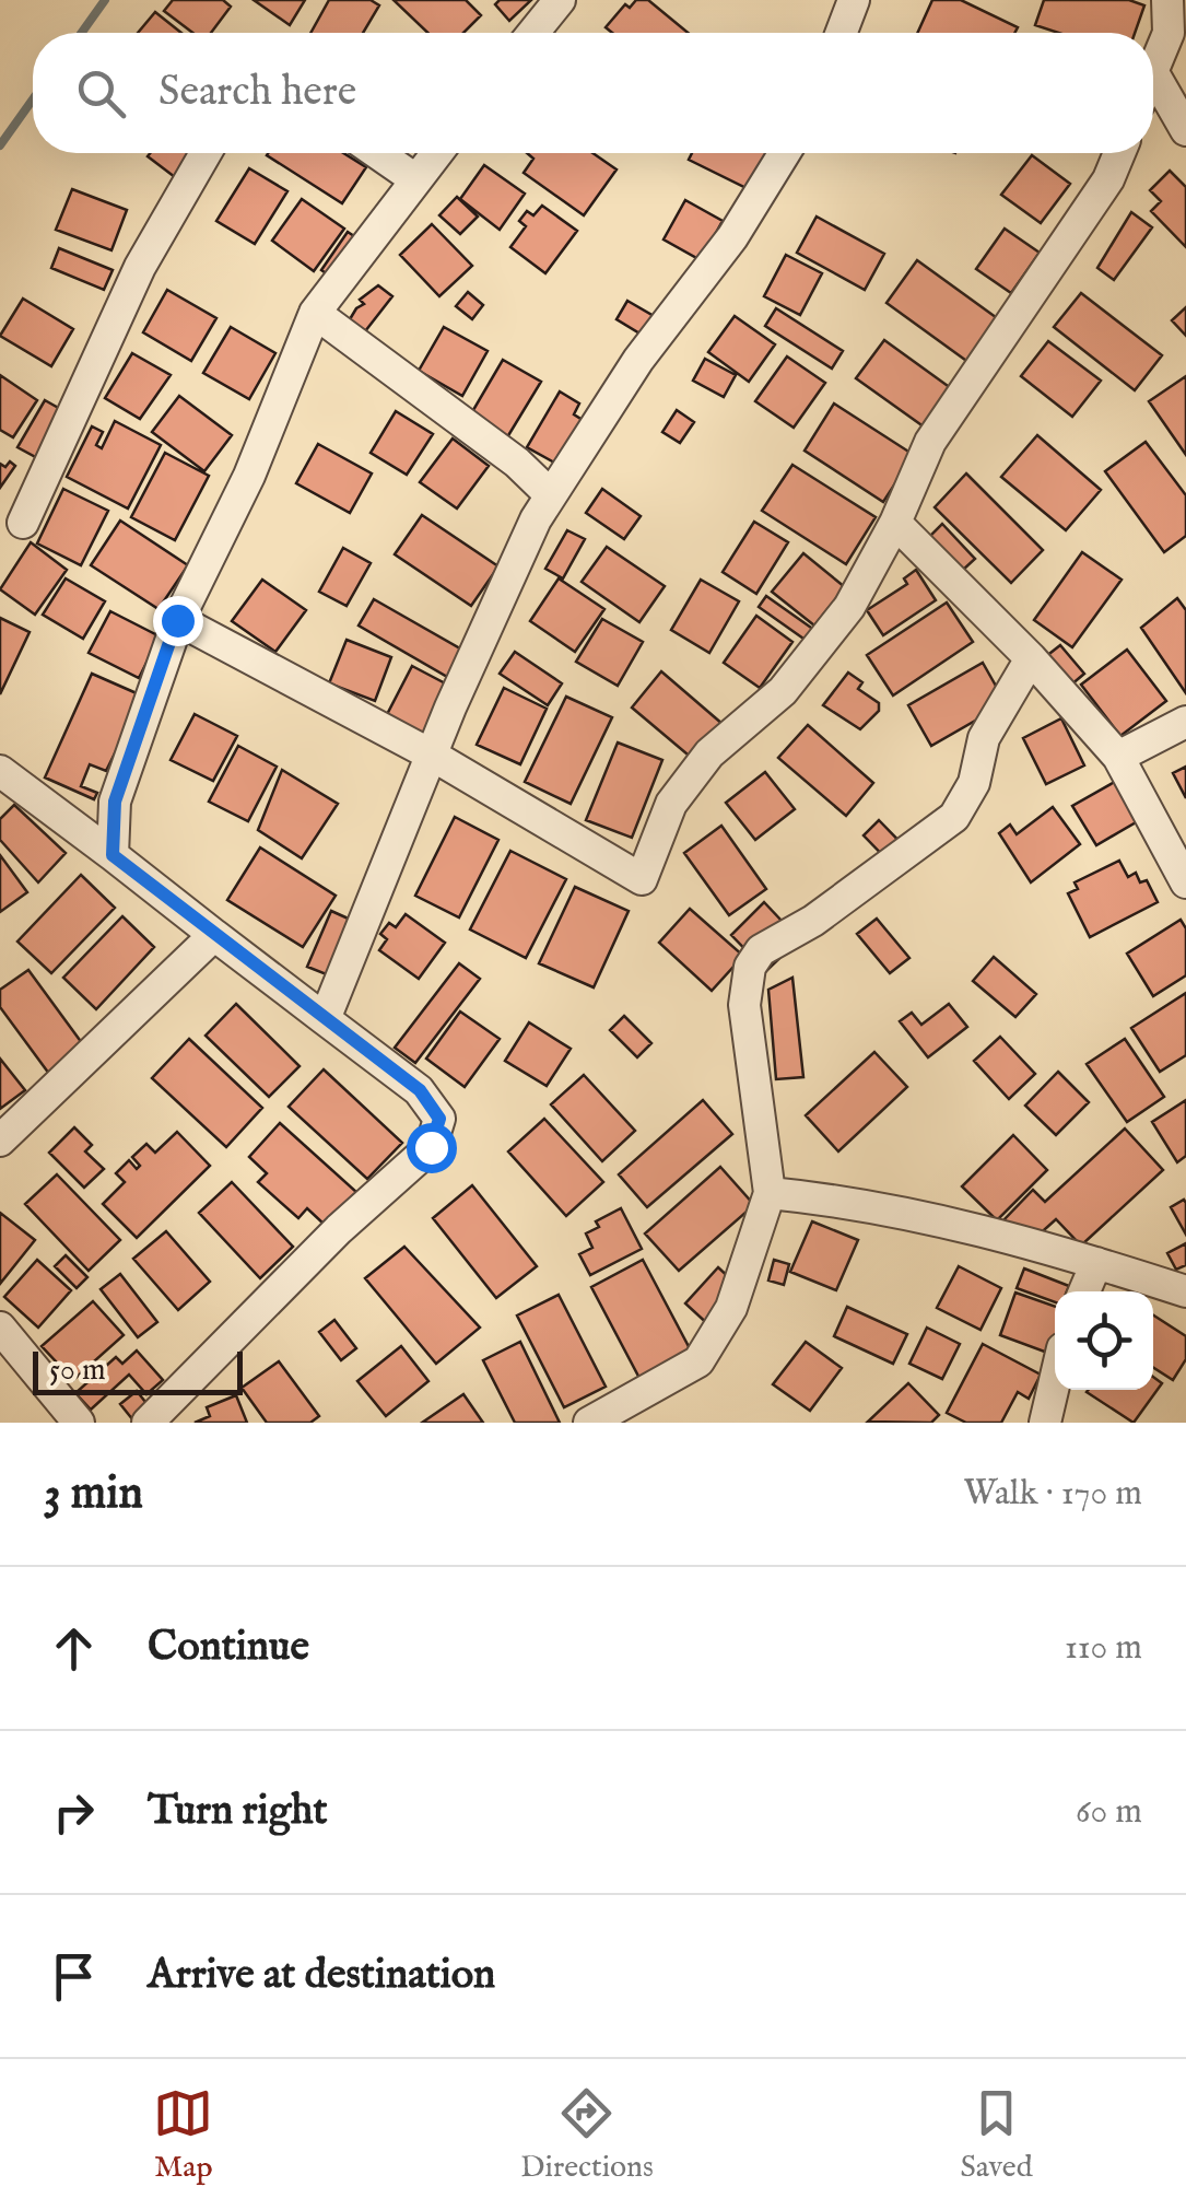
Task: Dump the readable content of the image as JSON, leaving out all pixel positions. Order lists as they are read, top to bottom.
{
  "scale_bar": "50 m",
  "page": {
    "search": "Search here",
    "scale": "50 m",
    "heading": ["3 min", "Walk · 170 m"],
    "list": [
      ["Continue", "110 m"],
      ["Turn right", "60 m"],
      "Arrive at destination"
    ],
    "nav": ["Map", "Directions", "Saved"]
  }
}
